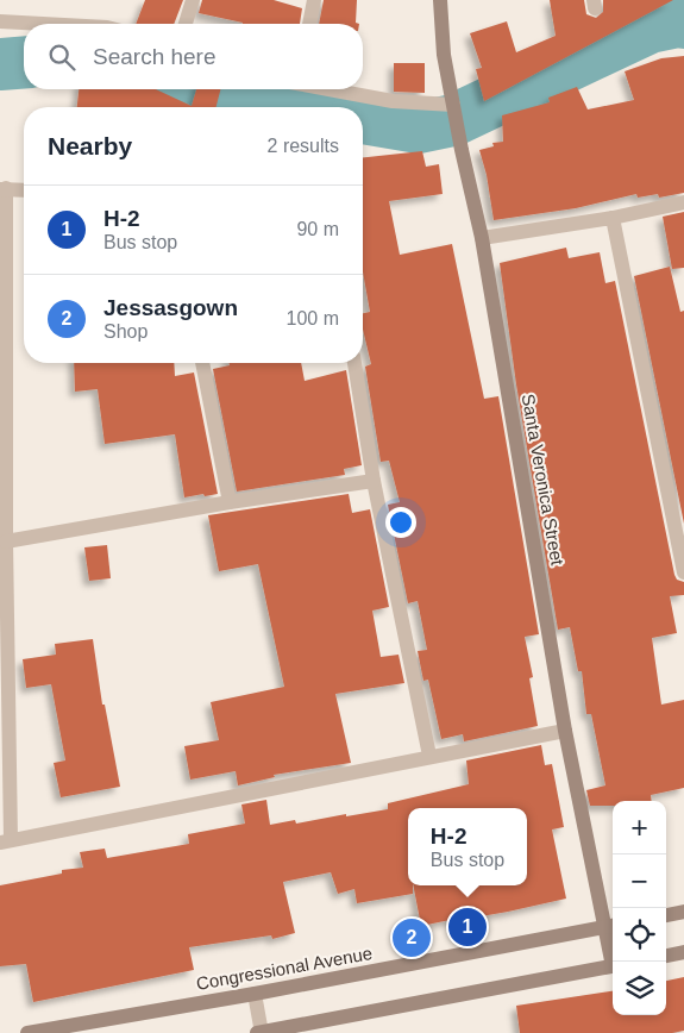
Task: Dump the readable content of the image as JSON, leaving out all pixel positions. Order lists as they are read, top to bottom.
{
  "streets": {
    "main road": ["Santa Veronica Street", "Congressional Avenue"]
  },
  "crossings": [
    ["Santa Veronica Street", "Congressional Avenue"]
  ],
  "page": {
    "search": "Search here",
    "heading": ["Nearby", "2 results"],
    "list": [
      {
        "mark": "1",
        "name": "H-2",
        "note": "Bus stop",
        "value": "90 m"
      },
      {
        "mark": "2",
        "name": "Jessasgown",
        "note": "Shop",
        "value": "100 m"
      }
    ],
    "map_buttons": ["+", "−"],
    "popup": ["H-2", "Bus stop"],
    "pins": ["1", "2"]
  }
}
